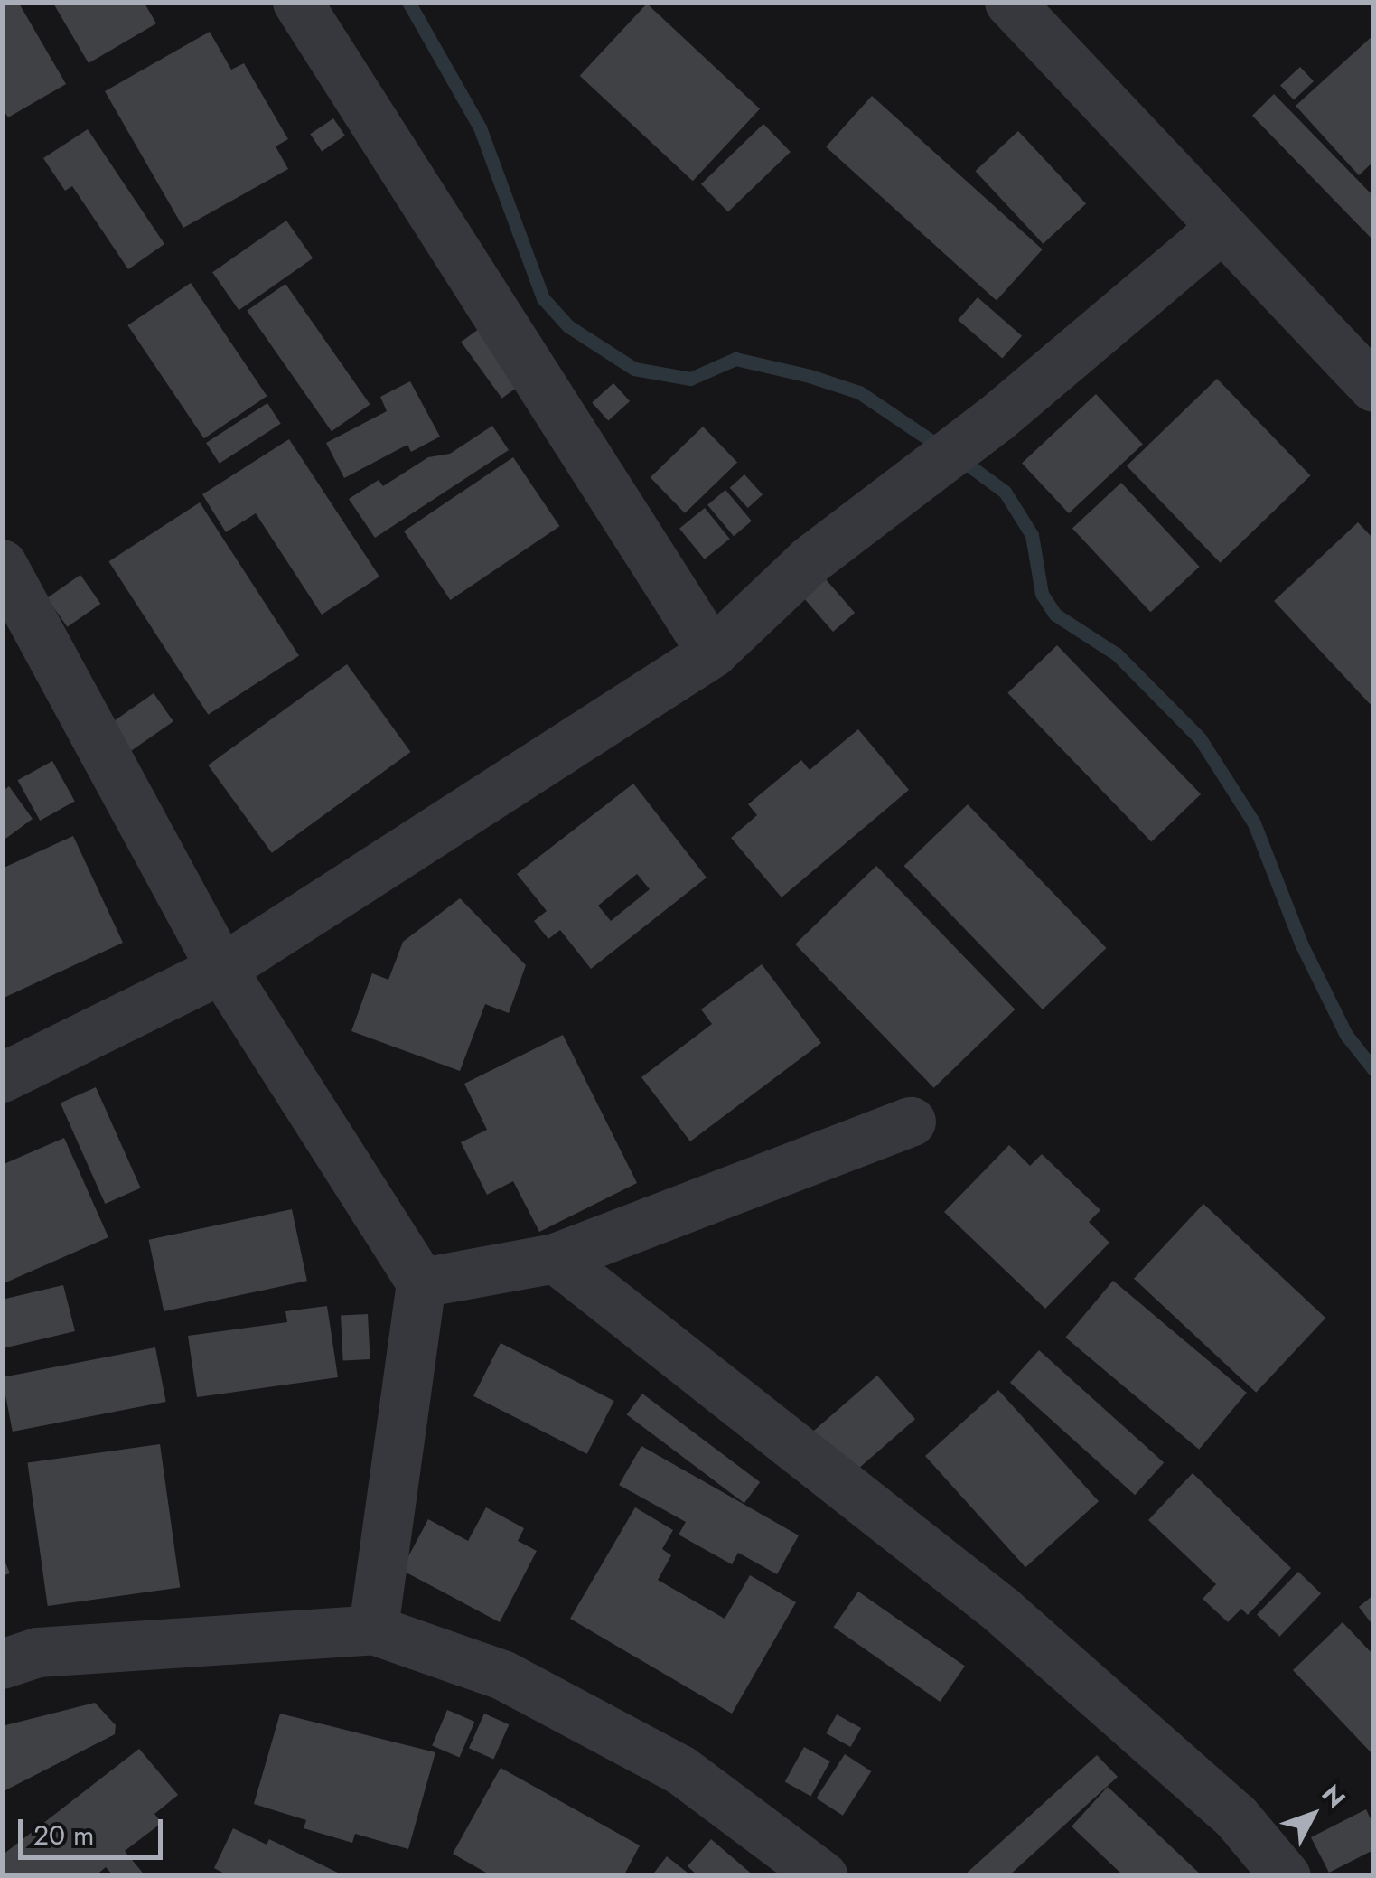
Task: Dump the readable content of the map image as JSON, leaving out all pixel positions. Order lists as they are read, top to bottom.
{
  "scale_bar": "20 m",
  "north": "top right"
}
